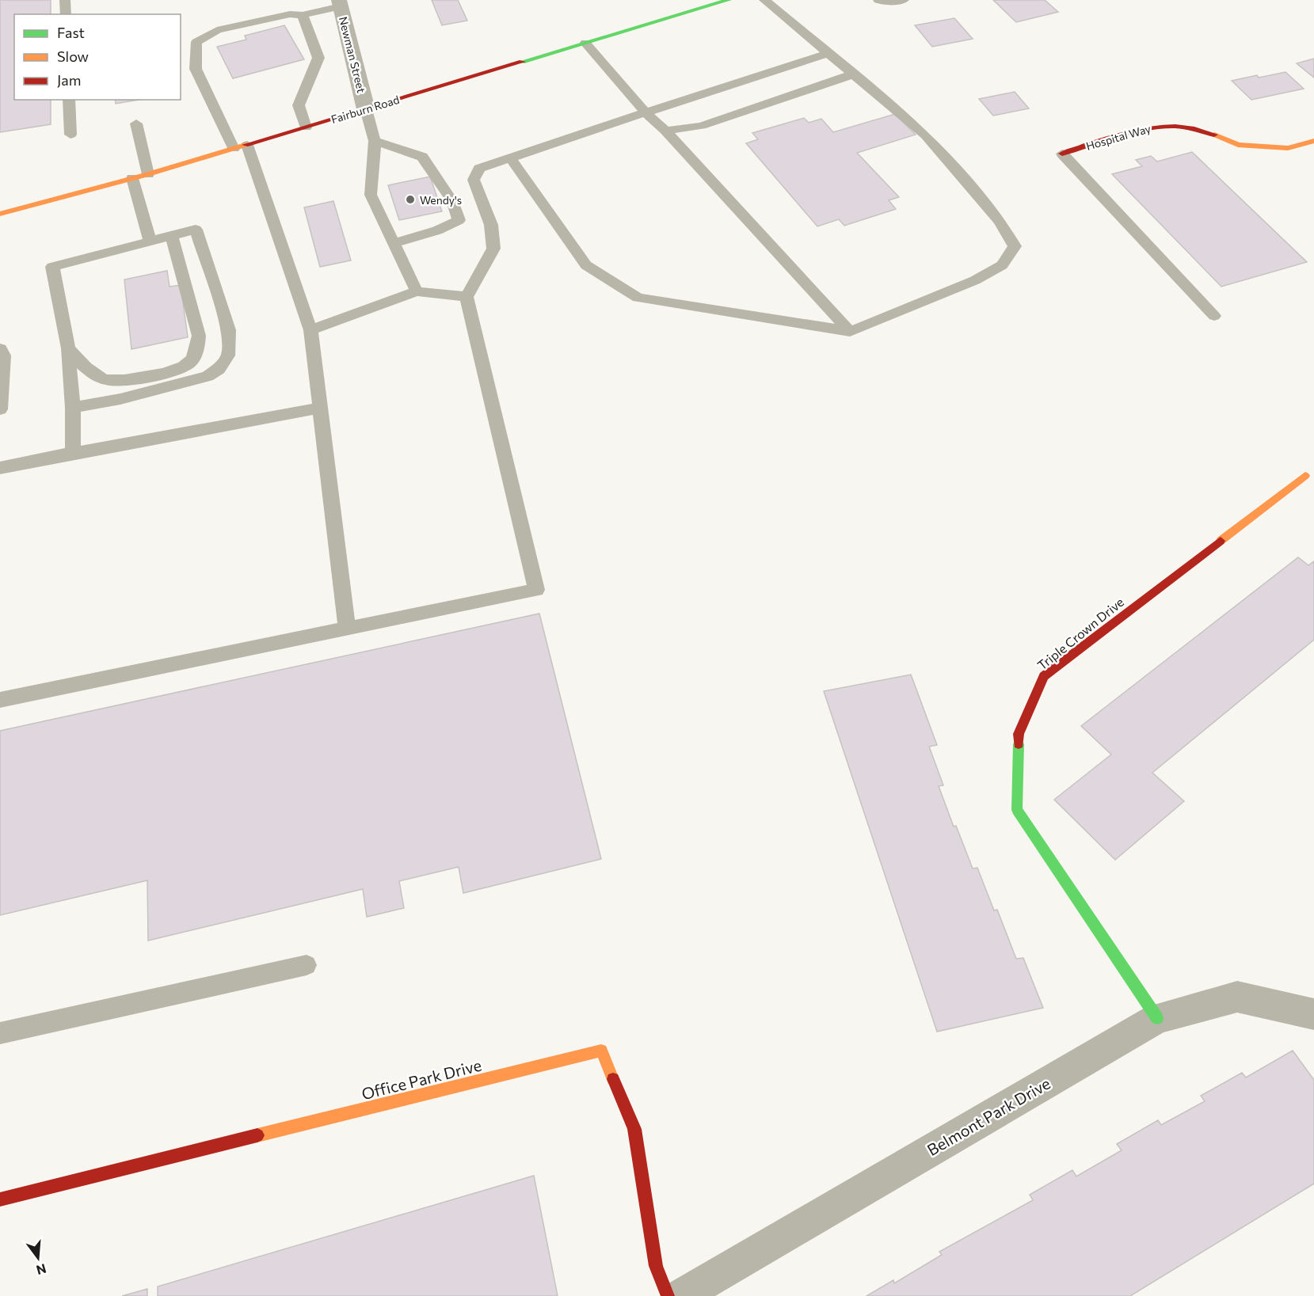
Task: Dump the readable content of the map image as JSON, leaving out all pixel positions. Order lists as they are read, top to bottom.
{
  "streets": {
    "street": [
      "Newman Street",
      "Fairburn Road",
      "Hospital Way",
      "Triple Crown Drive",
      "Office Park Drive",
      "Belmont Park Drive"
    ]
  },
  "crossings": [
    ["Newman Street", "Fairburn Road"],
    ["Triple Crown Drive", "Belmont Park Drive"]
  ],
  "places": ["Wendy's"],
  "legend": ["Fast", "Slow", "Jam"],
  "north": "bottom"
}
